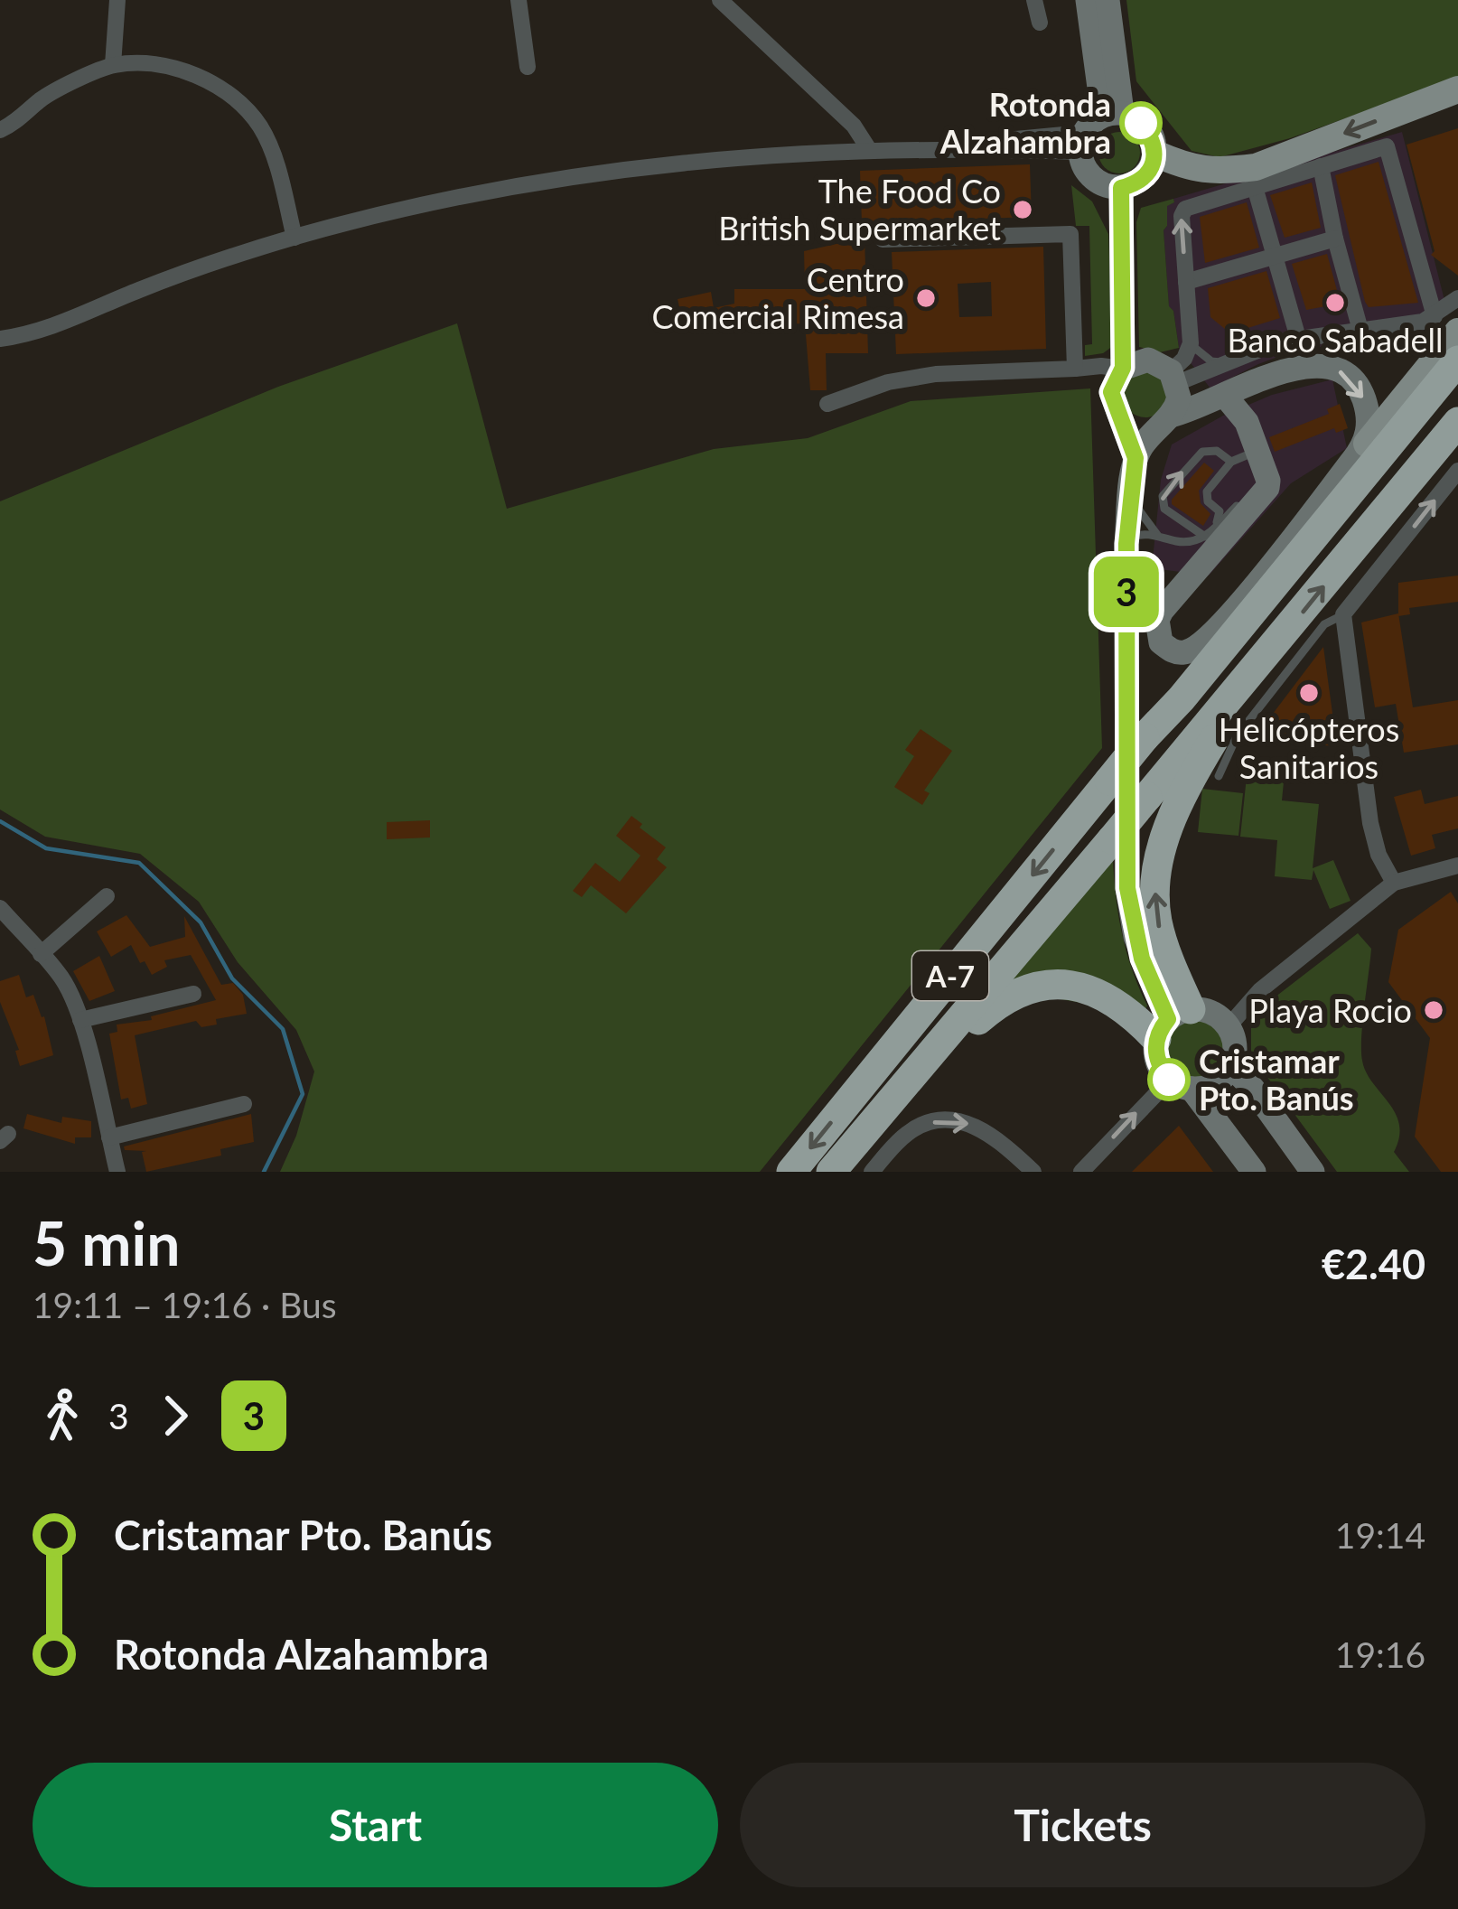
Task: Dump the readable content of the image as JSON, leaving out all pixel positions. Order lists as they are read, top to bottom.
{
  "streets": {
    "highway": ["A-7"]
  },
  "places": [
    "Rotonda Alzahambra",
    "The Food Co British Supermarket",
    "Centro Comercial Rimesa",
    "Banco Sabadell",
    "Helicópteros Sanitarios",
    "Playa Rocio",
    "Cristamar Pto. Banús"
  ],
  "lines": ["bus line 3"],
  "page": {
    "on_map": "3",
    "heading": ["5 min", "19:11 – 19:16 · Bus", "€2.40"],
    "legs": ["3", "3"],
    "list": [
      {
        "name": "Cristamar Pto. Banús",
        "value": "19:14"
      },
      {
        "name": "Rotonda Alzahambra",
        "value": "19:16"
      }
    ],
    "buttons": ["Start", "Tickets"]
  }
}
